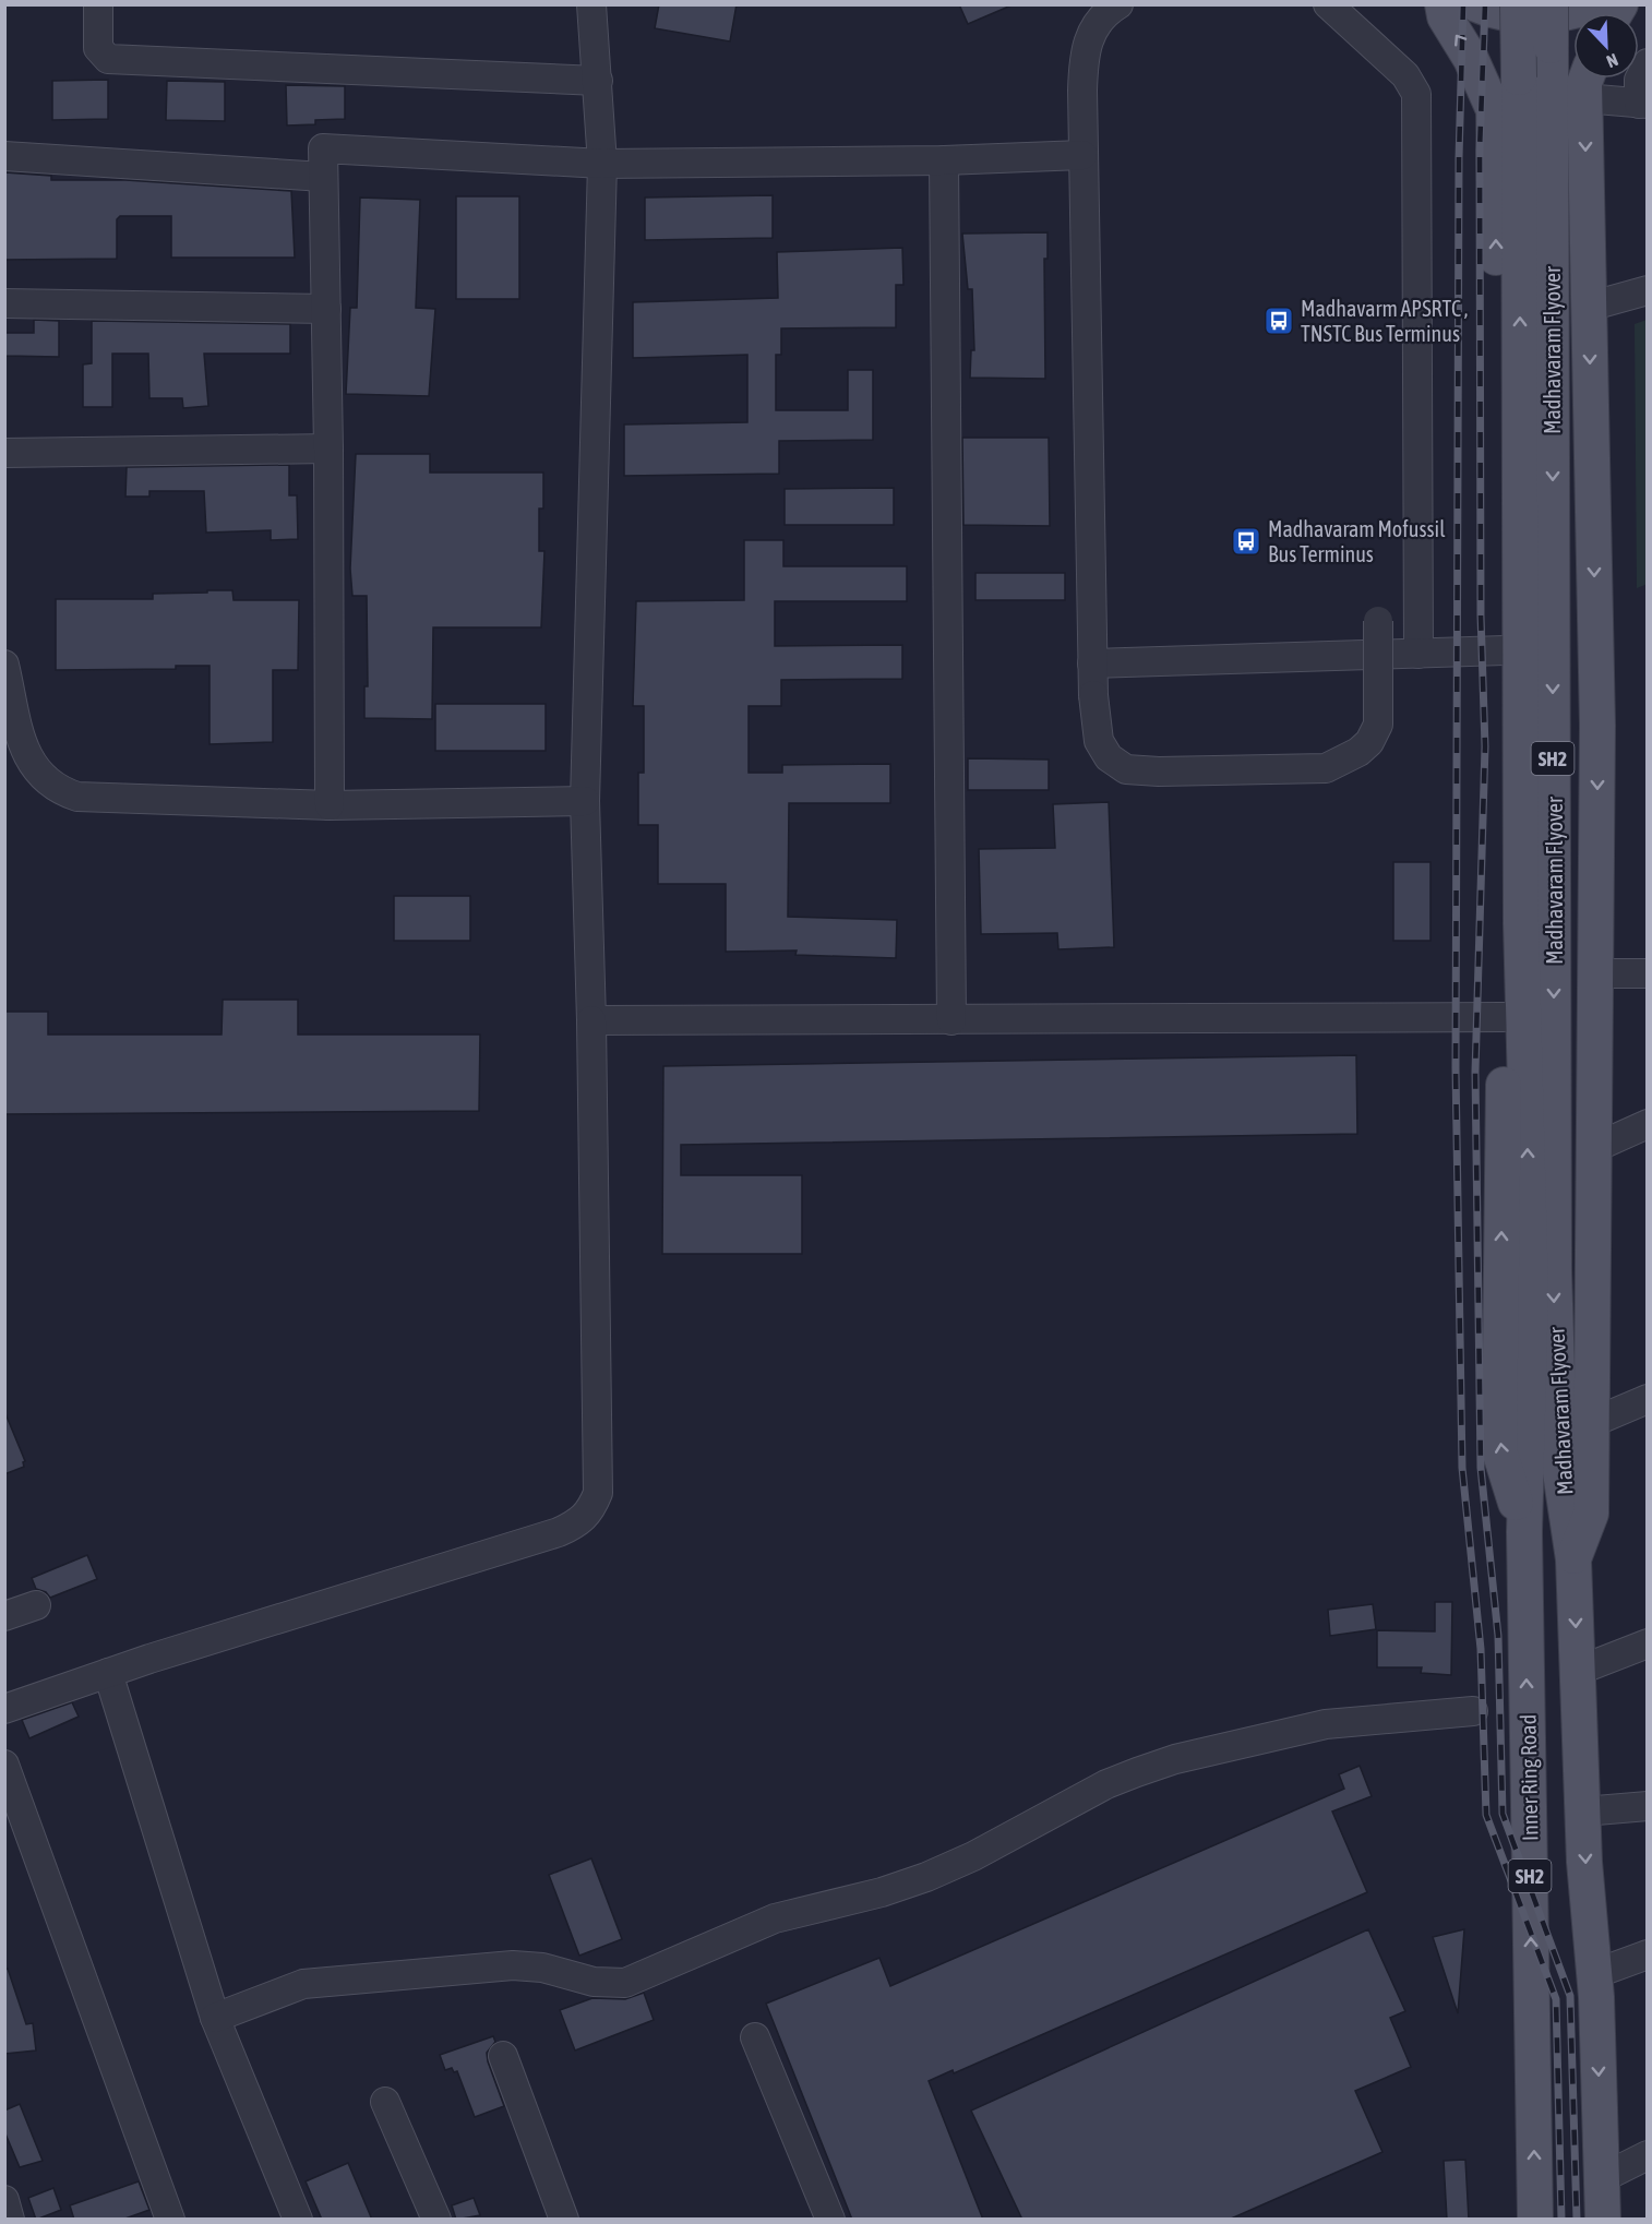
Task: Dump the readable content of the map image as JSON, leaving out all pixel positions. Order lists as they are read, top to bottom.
{
  "streets": {
    "main road": ["Madhavaram Flyover", "SH2", "Inner Ring Road"]
  },
  "crossings": [
    ["Madhavaram Flyover", "SH2"],
    ["Madhavaram Flyover", "Inner Ring Road"]
  ],
  "places": {
    "bus stop": ["Madhavarm APSRTC , TNSTC Bus Terminus", "Madhavaram Mofussil Bus Terminus"]
  },
  "north": "bottom right"
}
